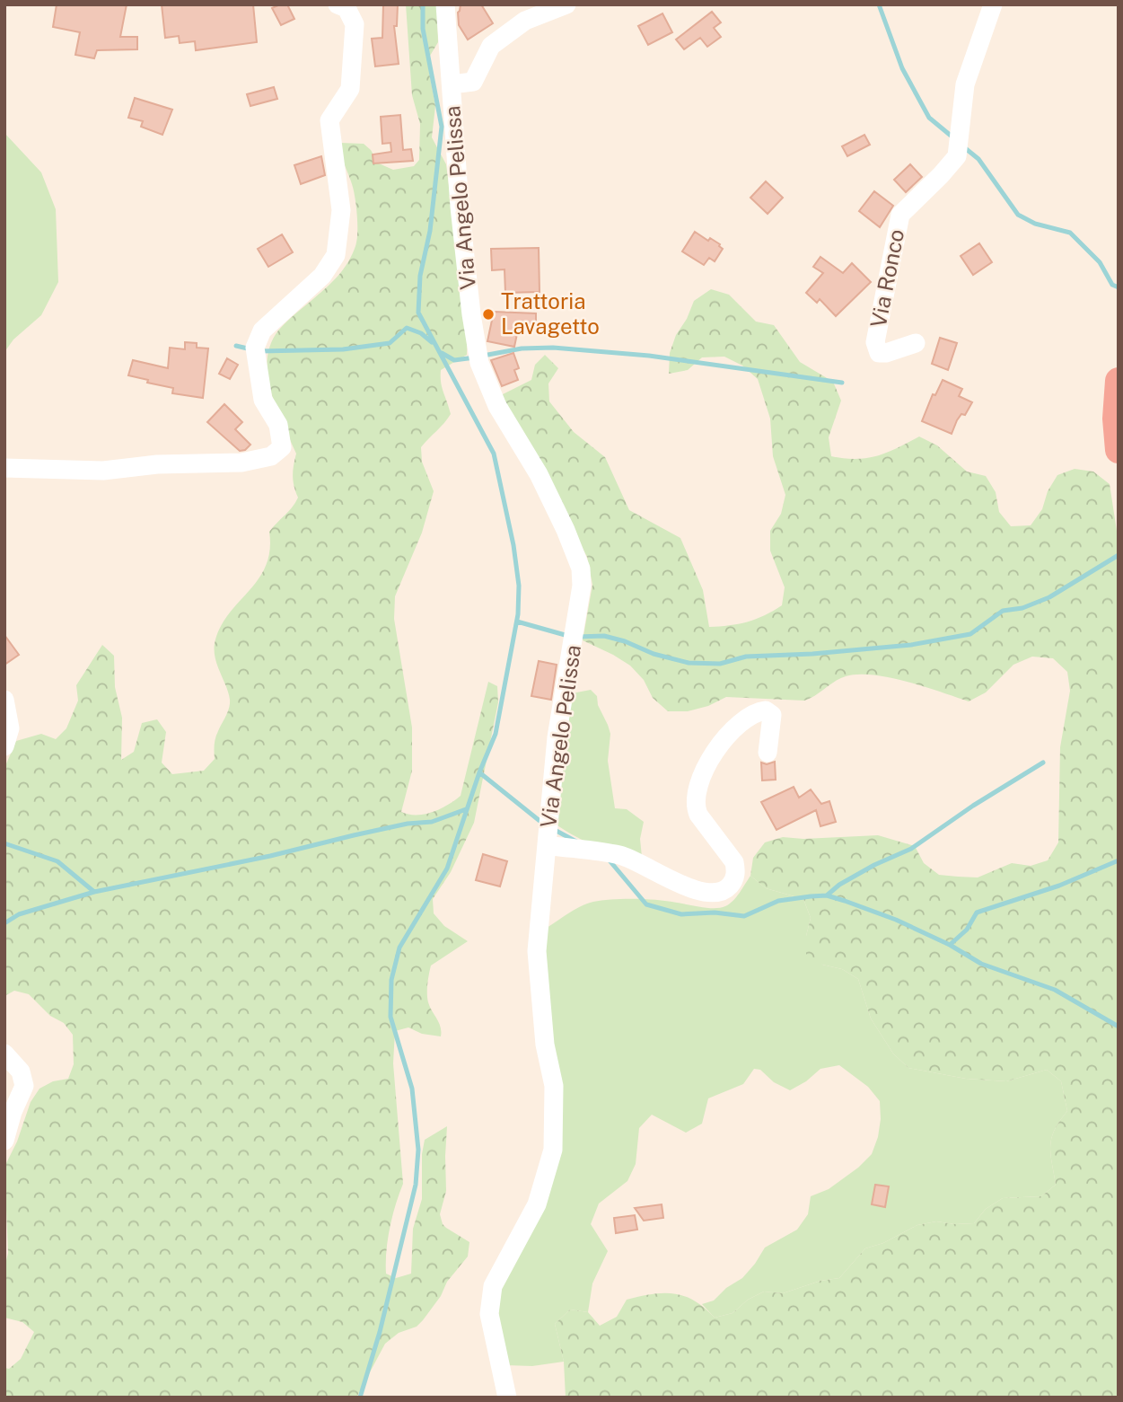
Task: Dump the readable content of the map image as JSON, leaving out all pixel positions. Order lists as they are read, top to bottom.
{
  "streets": {
    "street": ["Via Angelo Pelissa", "Via Ronco"]
  },
  "places": ["Trattoria Lavagetto"]
}
